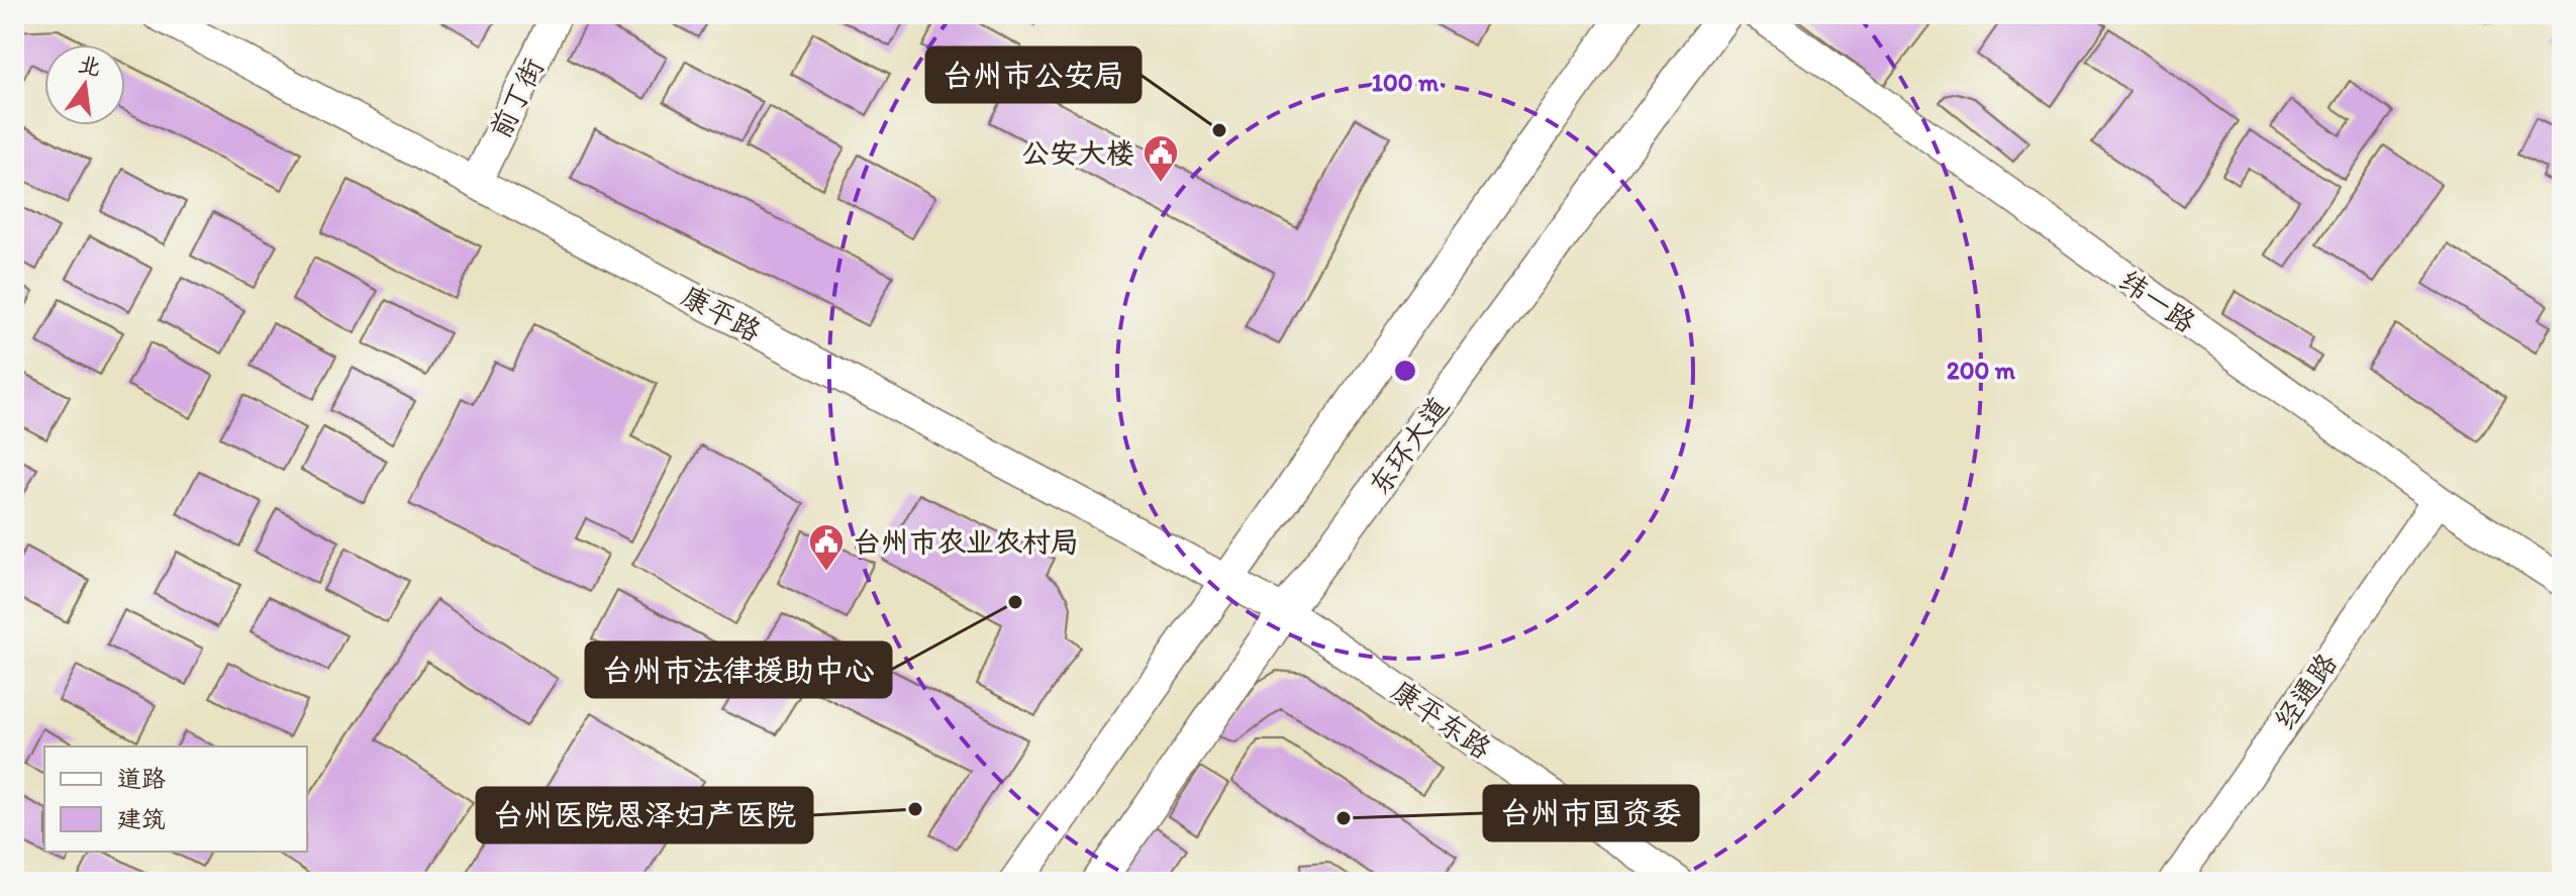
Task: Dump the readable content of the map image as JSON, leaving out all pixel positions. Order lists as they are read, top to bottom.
{
  "streets": {
    "main road": ["东环大道"],
    "street": [
      "前丁街",
      "纬一路",
      "康平路",
      "经通路",
      "康平东路"
    ]
  },
  "crossings": [
    ["前丁街", "康平路"],
    ["纬一路", "经通路"],
    ["康平路", "东环大道"],
    ["康平路", "康平东路"],
    ["东环大道", "康平东路"]
  ],
  "places": {
    "other": [
      "台州市公安局",
      "台州市法律援助中心",
      "台州医院恩泽妇产医院",
      "台州市国资委"
    ],
    "public building": ["公安大楼", "台州市农业农村局"]
  },
  "legend": ["道路", "建筑"],
  "north": "top",
  "rings": ["100 m", "200 m"]
}
